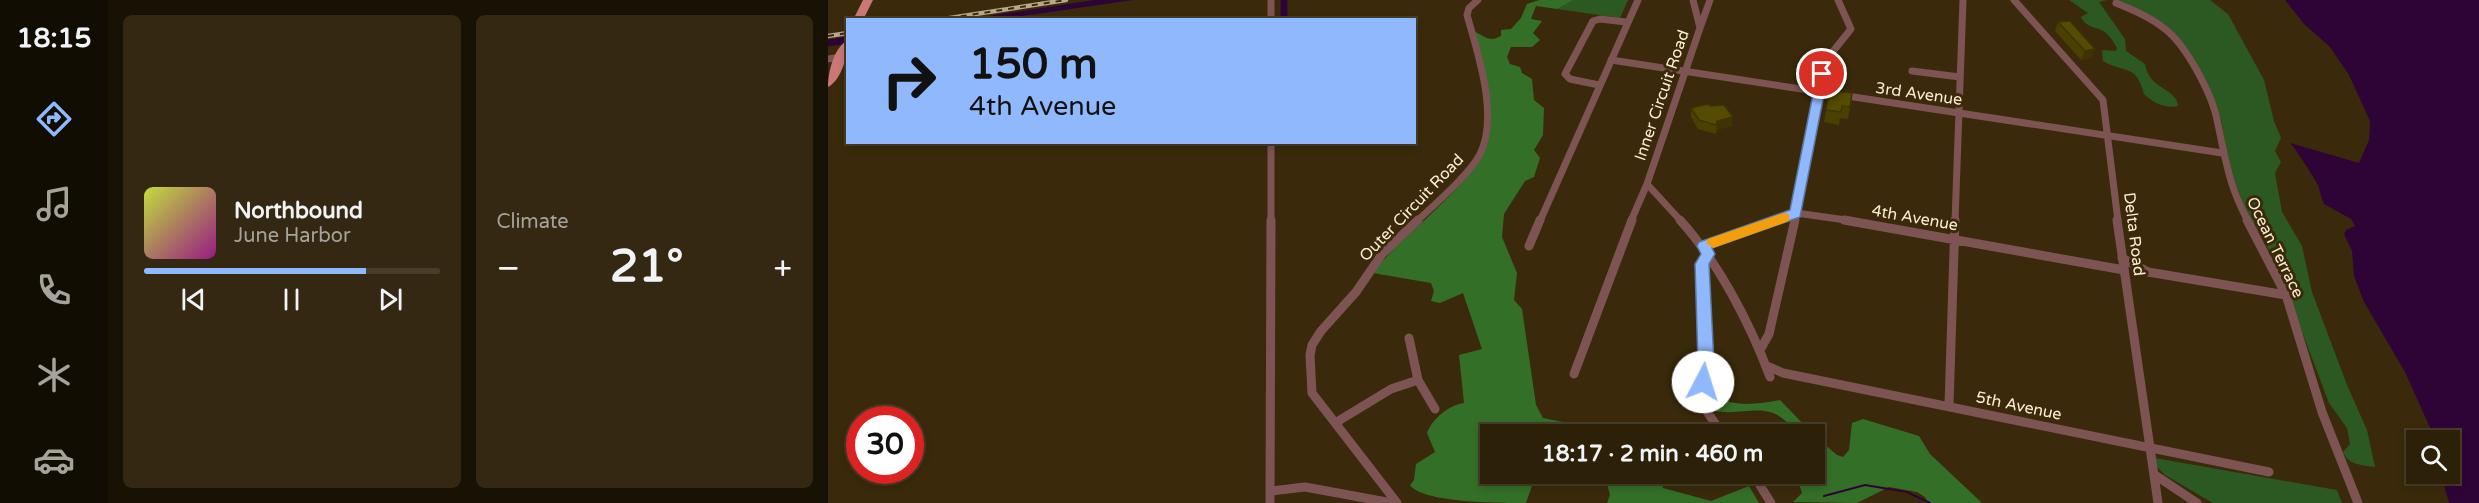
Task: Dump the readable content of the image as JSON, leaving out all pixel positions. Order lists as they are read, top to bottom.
{
  "streets": {
    "street": [
      "3rd Avenue",
      "Inner Circuit Road",
      "Outer Circuit Road",
      "4th Avenue",
      "Delta Road",
      "Ocean Terrace",
      "5th Avenue"
    ]
  },
  "crossings": [
    ["3rd Avenue", "Inner Circuit Road"],
    ["3rd Avenue", "Delta Road"],
    ["3rd Avenue", "Ocean Terrace"],
    ["Inner Circuit Road", "4th Avenue"],
    ["Inner Circuit Road", "5th Avenue"],
    ["4th Avenue", "Delta Road"],
    ["Delta Road", "5th Avenue"]
  ],
  "page": {
    "tabs": "18:15",
    "tile": "Climate",
    "turn": ["150 m", "4th Avenue"],
    "song": ["Northbound", "June Harbor"],
    "heat": ["−", "21°", "+"],
    "limit": "30",
    "trip": "18:17 · 2 min · 460 m"
  }
}
